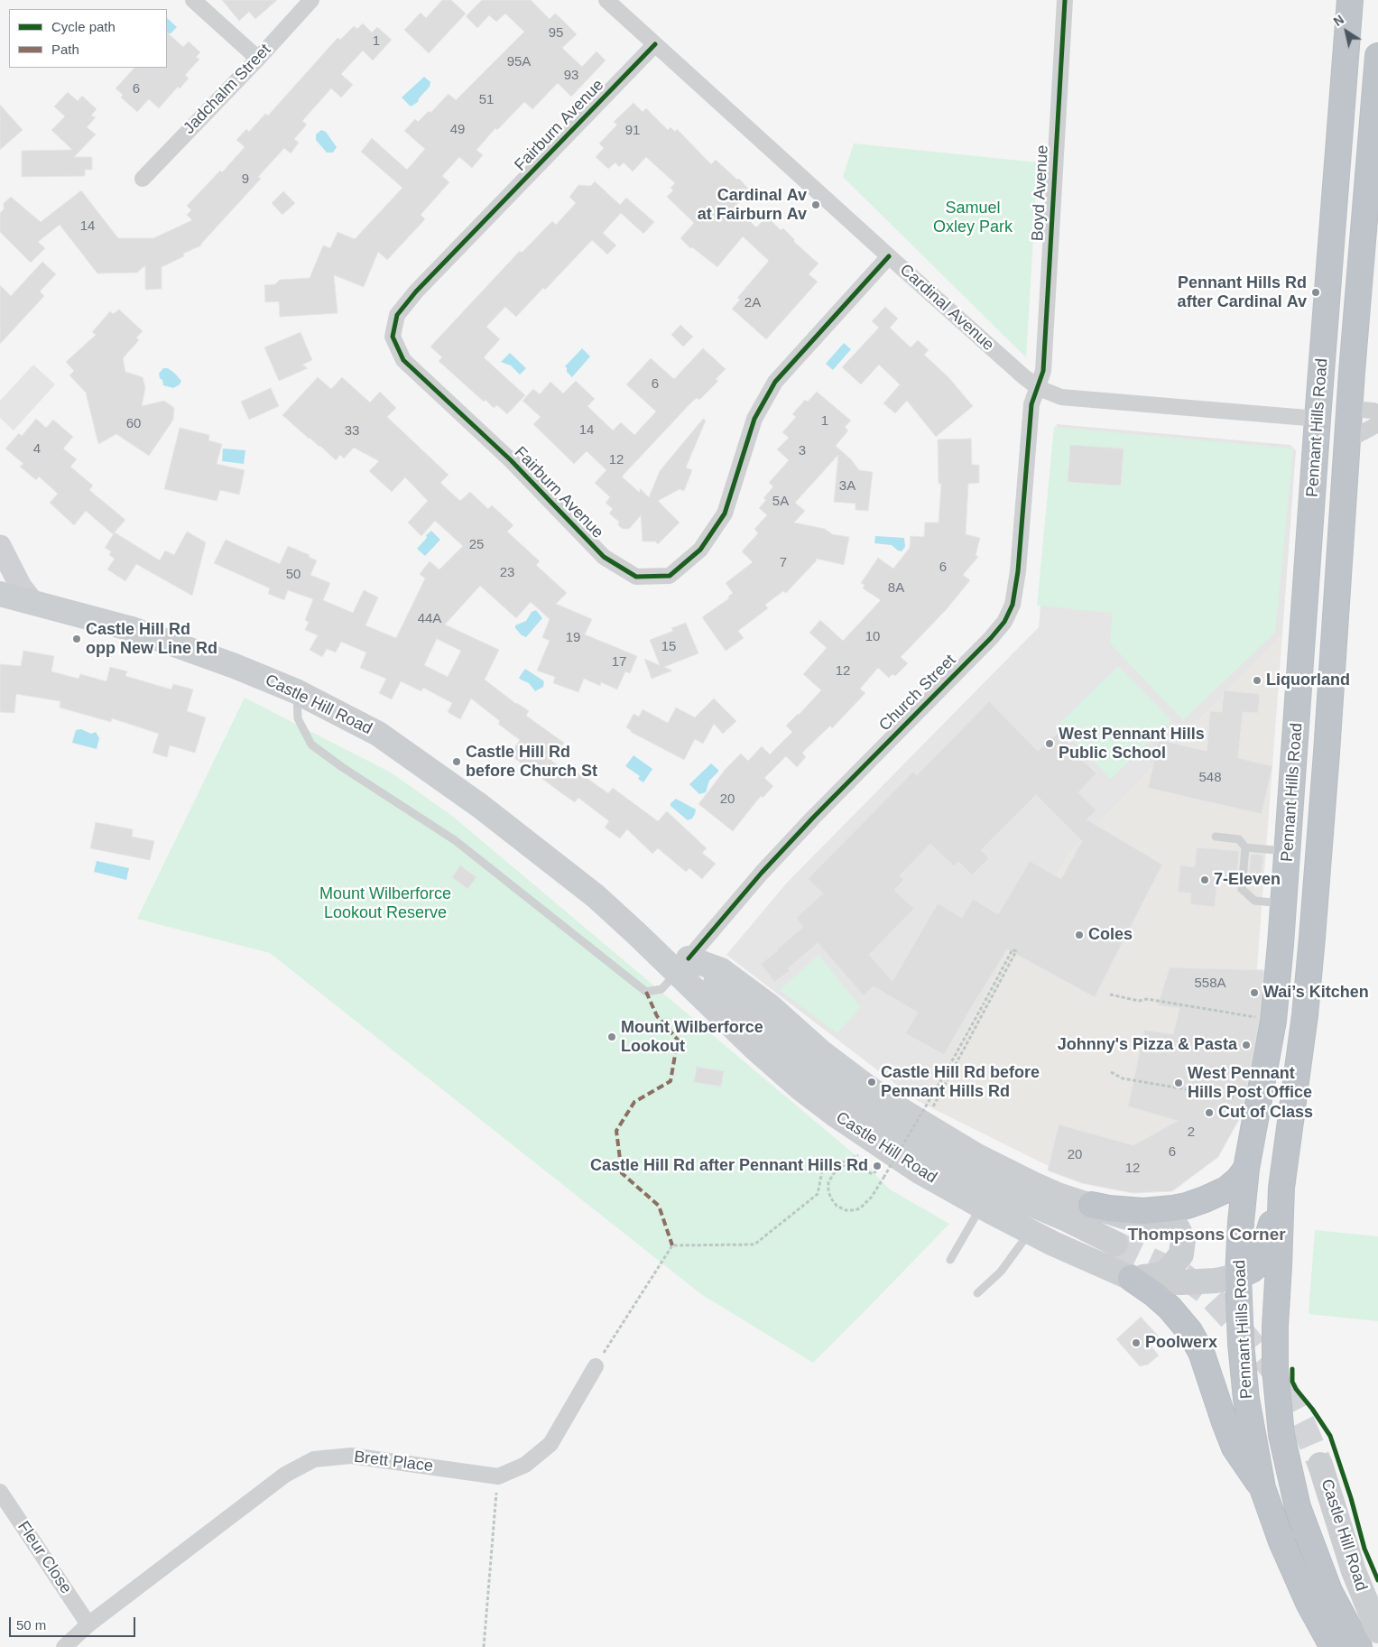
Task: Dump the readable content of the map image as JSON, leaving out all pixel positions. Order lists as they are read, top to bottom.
{
  "streets": {
    "highway": ["Pennant Hills Road"],
    "main road": ["Castle Hill Road"],
    "street": [
      "Jadchalm Street",
      "Fairburn Avenue",
      "Boyd Avenue",
      "Cardinal Avenue",
      "Church Street",
      "Brett Place",
      "Fleur Close"
    ]
  },
  "crossings": [
    ["Fairburn Avenue", "Cardinal Avenue"],
    ["Boyd Avenue", "Cardinal Avenue"],
    ["Boyd Avenue", "Church Street"],
    ["Cardinal Avenue", "Pennant Hills Road"],
    ["Cardinal Avenue", "Church Street"],
    ["Pennant Hills Road", "Castle Hill Road"],
    ["Church Street", "Castle Hill Road"],
    ["Brett Place", "Fleur Close"]
  ],
  "districts": ["Thompsons Corner"],
  "parks": ["Samuel Oxley Park", "Mount Wilberforce Lookout Reserve"],
  "places": [
    "Cardinal Av at Fairburn Av",
    "Pennant Hills Rd after Cardinal Av",
    "Castle Hill Rd opp New Line Rd",
    "Liquorland",
    "West Pennant Hills Public School",
    "Castle Hill Rd before Church St",
    "7-Eleven",
    "Coles",
    "Wai’s Kitchen",
    "Mount Wilberforce Lookout",
    "Johnny's Pizza & Pasta",
    "Castle Hill Rd before Pennant Hills Rd",
    "West Pennant Hills Post Office",
    "Cut of Class",
    "Castle Hill Rd after Pennant Hills Rd",
    "Poolwerx"
  ],
  "house_numbers": [
    "95",
    "1",
    "95A",
    "93",
    "6",
    "51",
    "49",
    "91",
    "9",
    "14",
    "2A",
    "6",
    "1",
    "60",
    "14",
    "33",
    "4",
    "3",
    "12",
    "3A",
    "5A",
    "25",
    "7",
    "6",
    "23",
    "50",
    "8A",
    "44A",
    "10",
    "19",
    "15",
    "17",
    "12",
    "548",
    "20",
    "558A",
    "2",
    "6",
    "20",
    "12"
  ],
  "legend": ["Cycle path", "Path"],
  "scale_bar": "50 m",
  "north": "top left"
}
